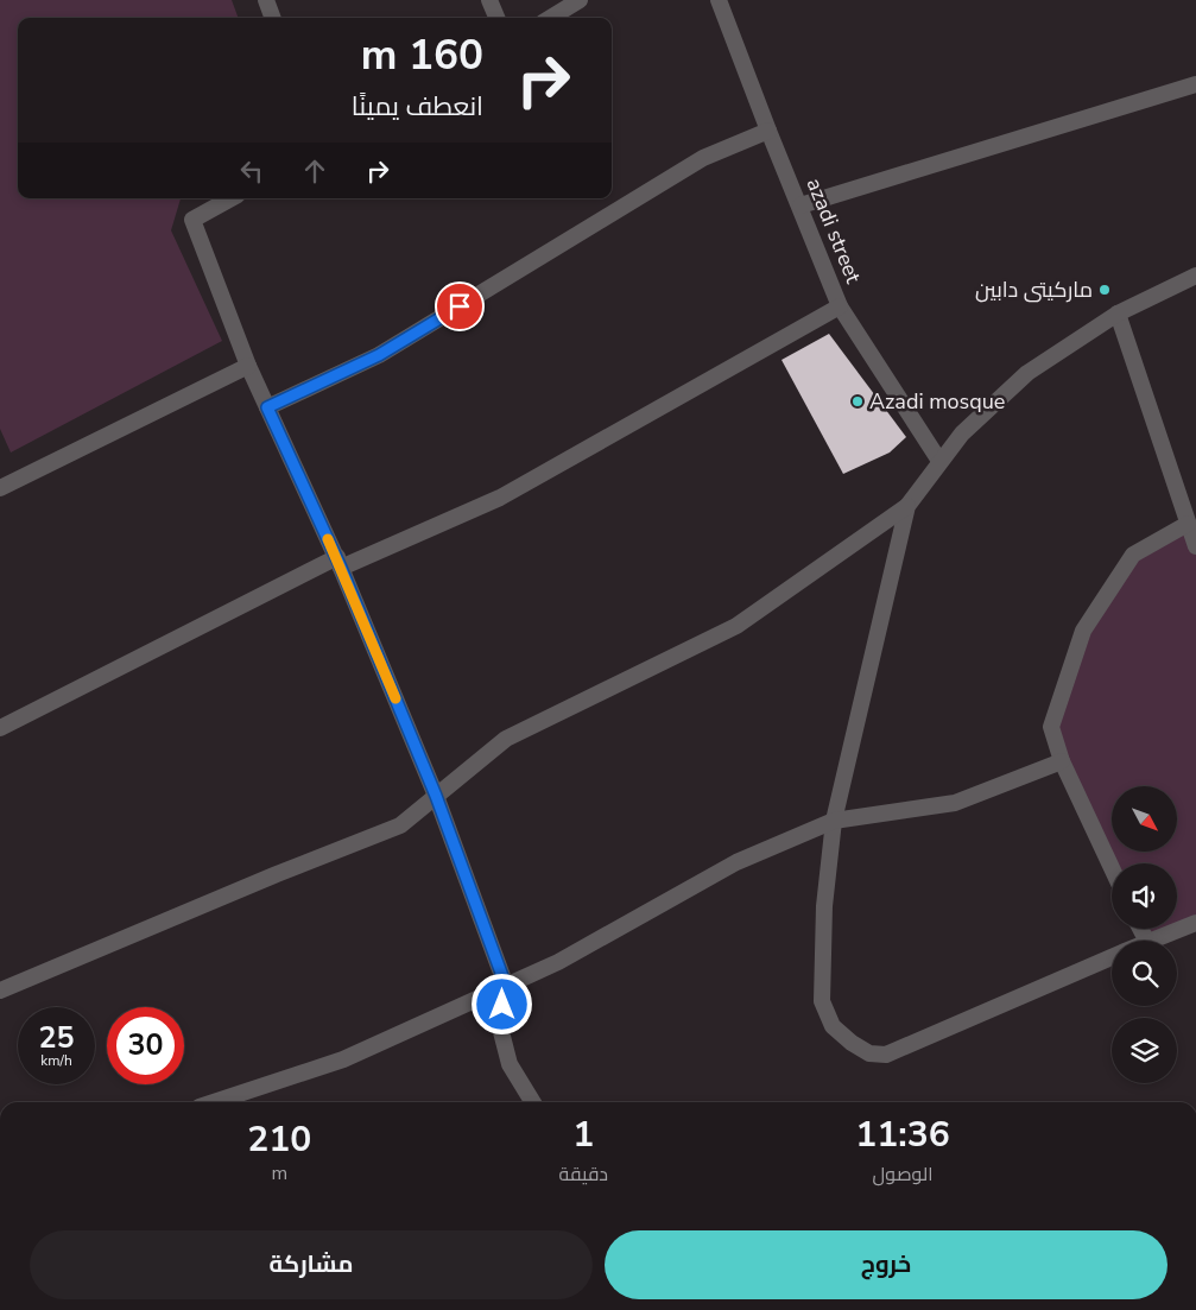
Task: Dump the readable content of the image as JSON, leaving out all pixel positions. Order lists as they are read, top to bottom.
{
  "streets": {
    "street": ["azadi street"]
  },
  "places": ["ماركيتى دابين", "Azadi mosque"],
  "north": "bottom right",
  "page": {
    "turn": ["160 m", "انعطف يمينًا"],
    "speed": "25 km/h",
    "limit": "30",
    "eta": [
      "11:36",
      "الوصول",
      "1",
      "دقيقة",
      "210",
      "m"
    ],
    "buttons": ["خروج", "مشاركة"]
  }
}
